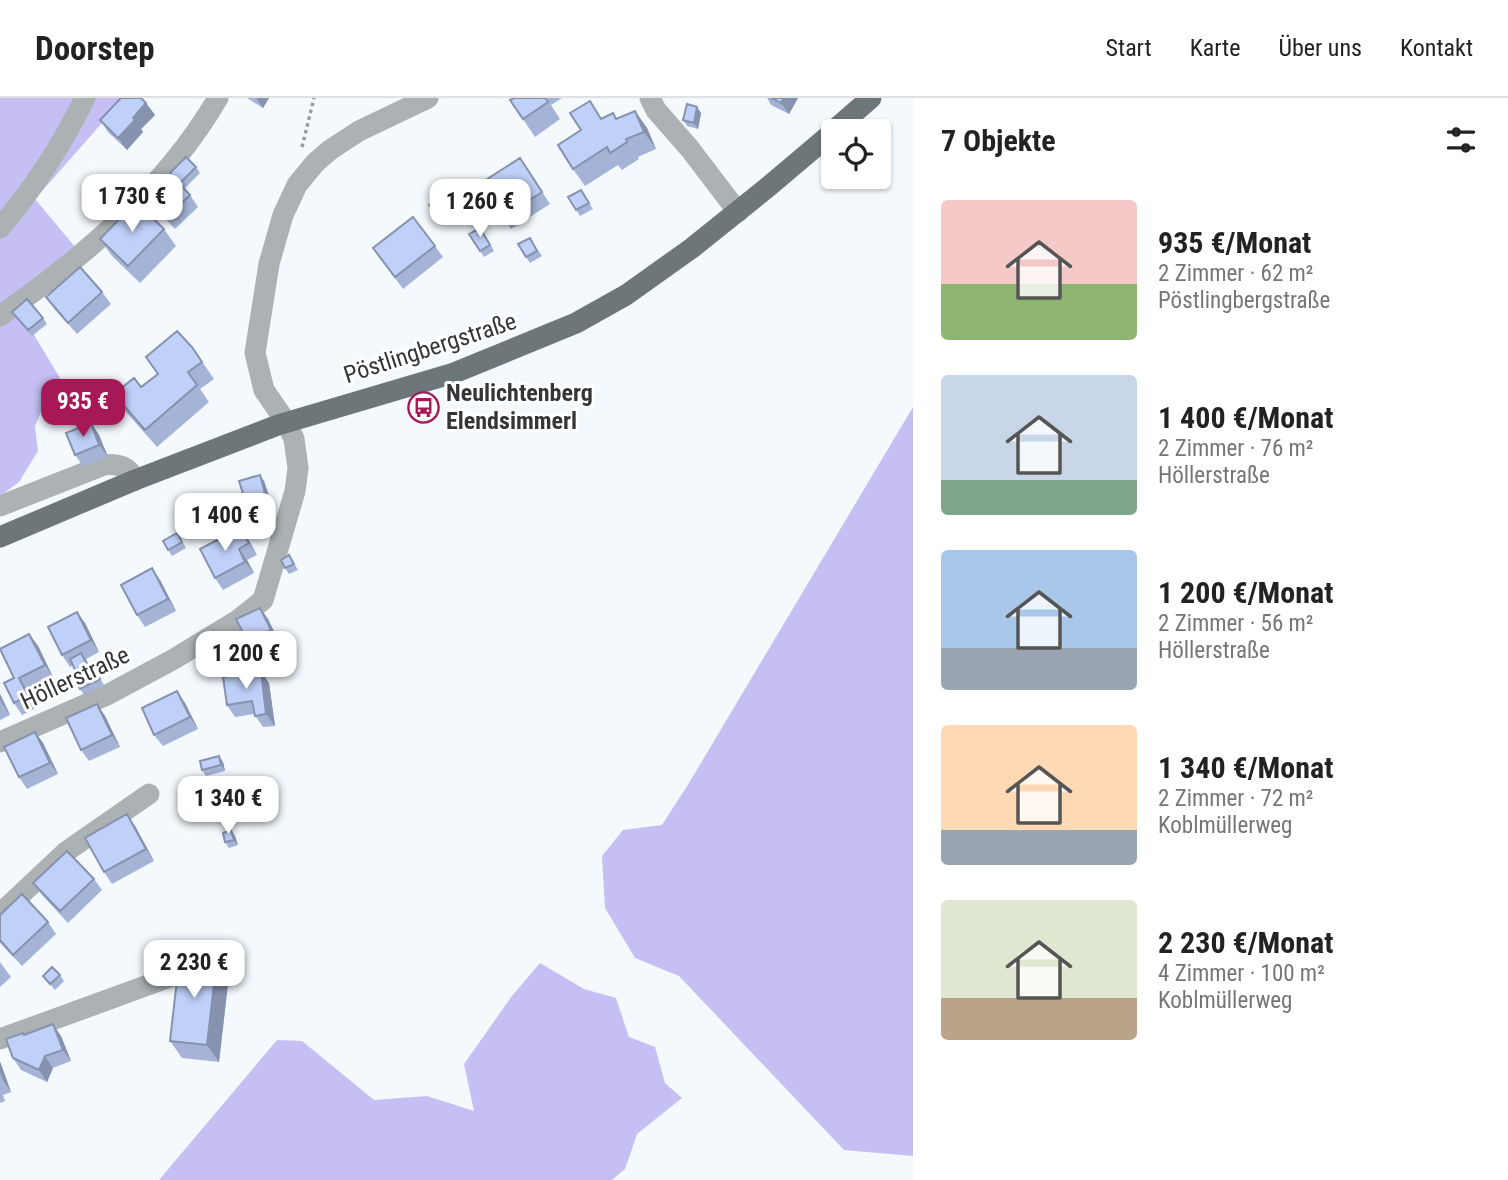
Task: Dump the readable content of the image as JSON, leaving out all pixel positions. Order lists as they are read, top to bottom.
{
  "streets": {
    "main road": ["Pöstlingbergstraße"],
    "street": ["Höllerstraße"]
  },
  "crossings": [
    ["Pöstlingbergstraße", "Höllerstraße"]
  ],
  "places": {
    "bus stop": ["Neulichtenberg Elendsimmerl"]
  },
  "page": {
    "header": "Doorstep",
    "nav": [
      "Start",
      "Karte",
      "Über uns",
      "Kontakt"
    ],
    "heading": "7 Objekte",
    "price": [
      "1 730 €",
      "1 260 €",
      "935 €",
      "1 400 €",
      "1 200 €",
      "1 340 €",
      "2 230 €"
    ],
    "list": [
      {
        "name": "935 €/Monat",
        "note": "2 Zimmer · 62 m² · Pöstlingbergstraße"
      },
      {
        "name": "1 400 €/Monat",
        "note": "2 Zimmer · 76 m² · Höllerstraße"
      },
      {
        "name": "1 200 €/Monat",
        "note": "2 Zimmer · 56 m² · Höllerstraße"
      },
      {
        "name": "1 340 €/Monat",
        "note": "2 Zimmer · 72 m² · Koblmüllerweg"
      },
      {
        "name": "2 230 €/Monat",
        "note": "4 Zimmer · 100 m² · Koblmüllerweg"
      }
    ]
  }
}
